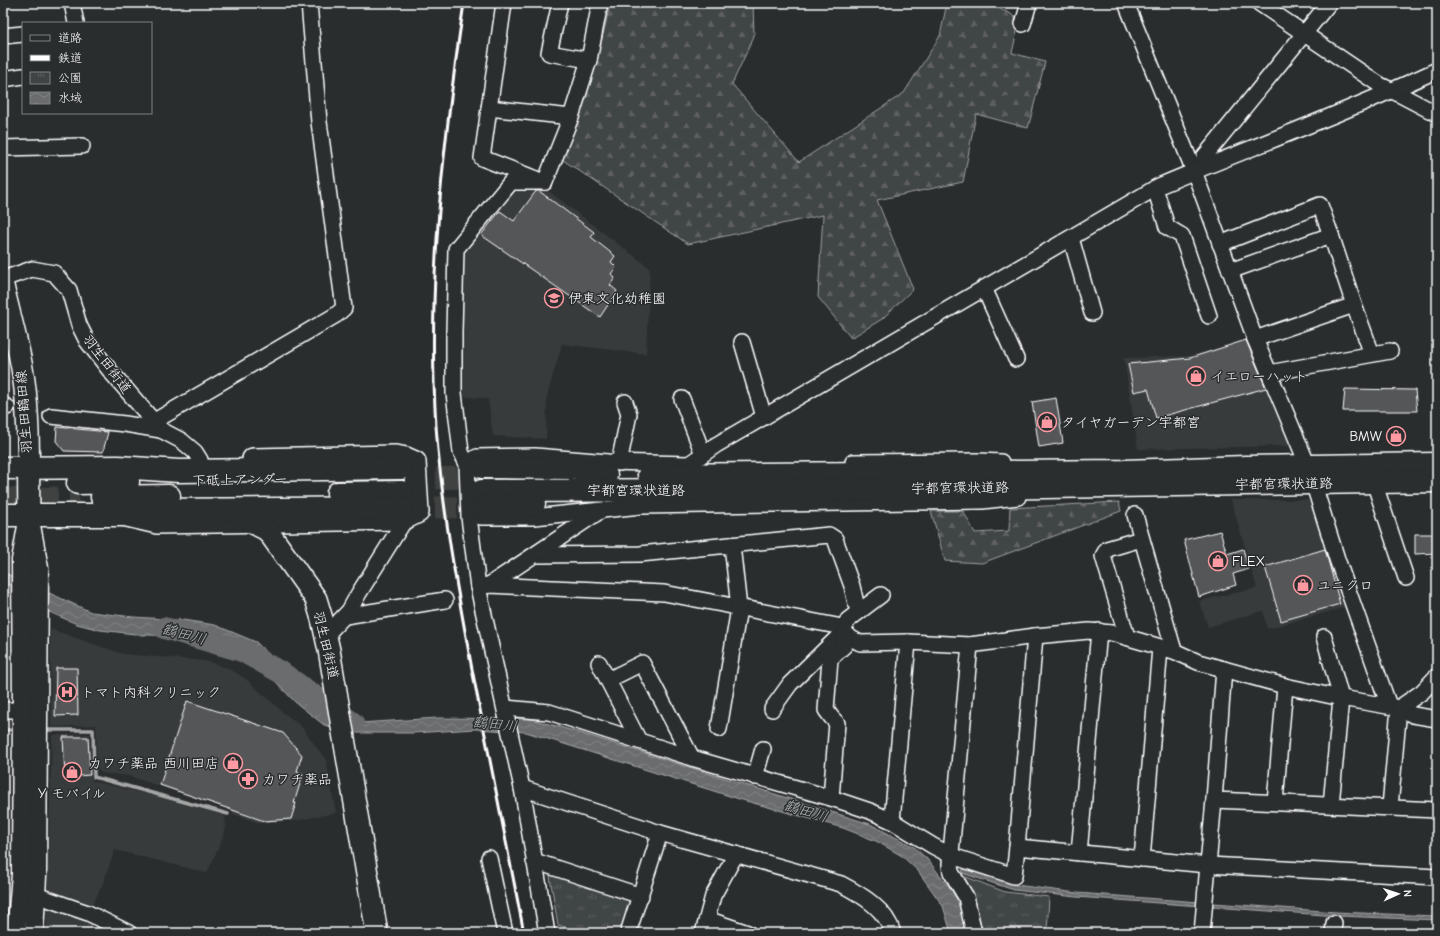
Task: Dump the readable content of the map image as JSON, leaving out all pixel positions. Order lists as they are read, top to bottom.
{
  "streets": {
    "main road": [
      "羽生田街道",
      "羽生田鶴田線",
      "下砥上アンダー",
      "宇都宮環状道路"
    ]
  },
  "water": ["鶴田川"],
  "places": {
    "school or university": ["伊東文化幼稚園"],
    "shop": [
      "イエローハット",
      "タイヤガーデン宇都宮",
      "BMW",
      "FLEX",
      "ユニクロ",
      "カワチ薬品 西川田店",
      "Y モバイル"
    ],
    "hospital": ["トマト内科クリニック"],
    "pharmacy": ["カワチ薬品"]
  },
  "legend": [
    "道路",
    "鉄道",
    "公園",
    "水域"
  ],
  "north": "right"
}
